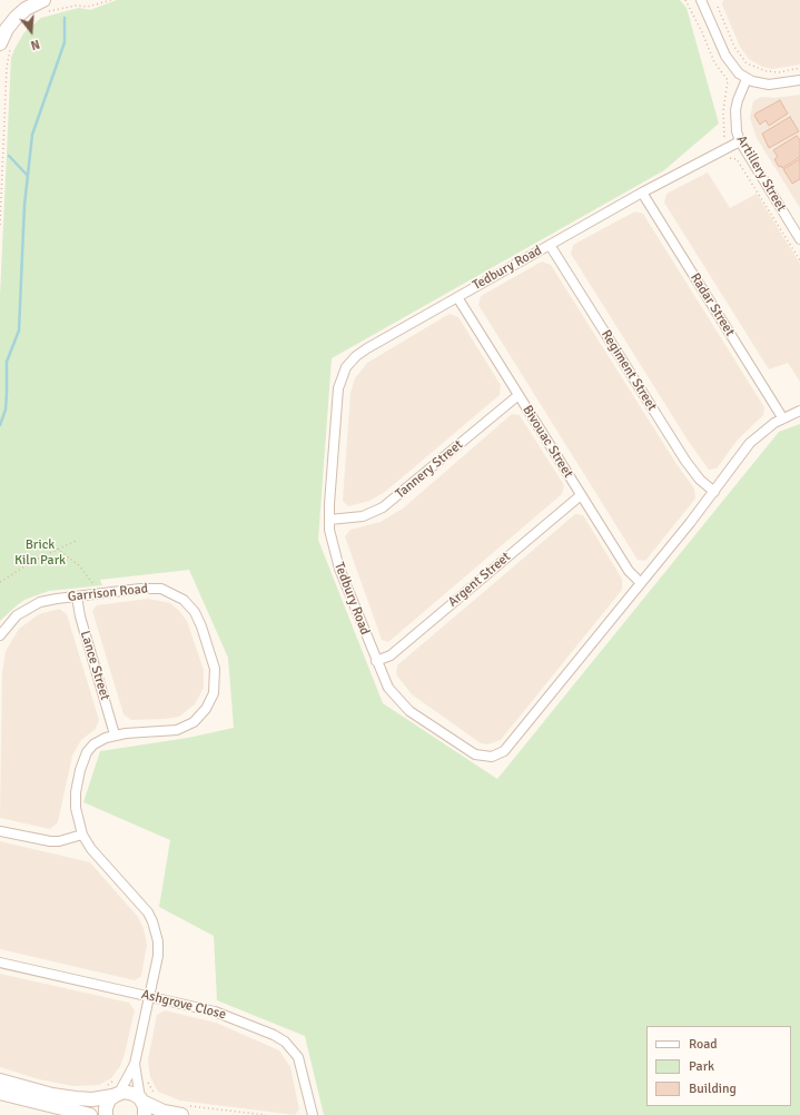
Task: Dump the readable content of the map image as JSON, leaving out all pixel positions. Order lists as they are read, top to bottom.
{
  "streets": {
    "street": [
      "Artillery Street",
      "Tedbury Road",
      "Radar Street",
      "Regiment Street",
      "Bivouac Street",
      "Tannery Street",
      "Argent Street",
      "Garrison Road",
      "Lance Street",
      "Ashgrove Close"
    ]
  },
  "crossings": [
    ["Artillery Street", "Tedbury Road"],
    ["Tedbury Road", "Radar Street"],
    ["Tedbury Road", "Regiment Street"],
    ["Tedbury Road", "Bivouac Street"],
    ["Tedbury Road", "Tannery Street"],
    ["Tedbury Road", "Argent Street"],
    ["Bivouac Street", "Tannery Street"],
    ["Bivouac Street", "Argent Street"],
    ["Garrison Road", "Lance Street"],
    ["Garrison Road", "Ashgrove Close"]
  ],
  "parks": ["Brick Kiln Park"],
  "legend": ["Road", "Park", "Building"],
  "north": "bottom"
}
